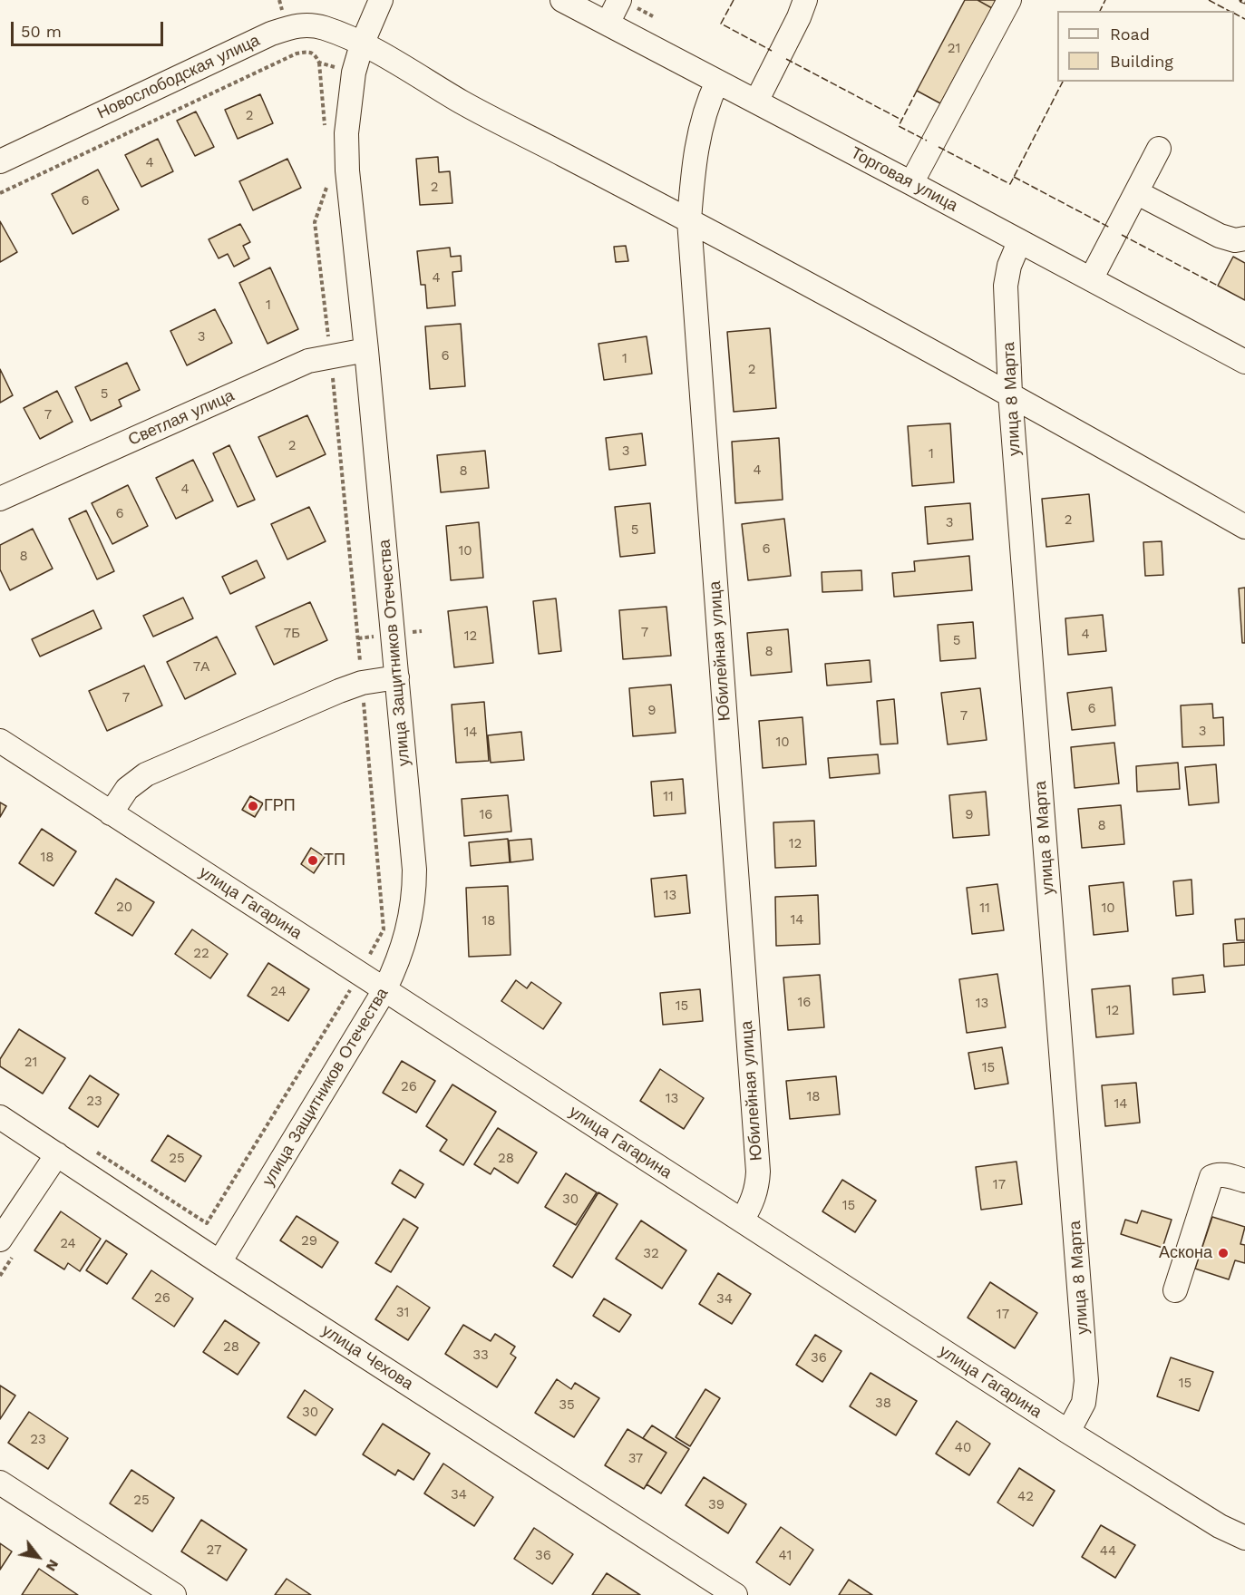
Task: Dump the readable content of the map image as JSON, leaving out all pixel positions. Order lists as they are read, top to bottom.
{
  "streets": {
    "street": [
      "Новослободская улица",
      "Торговая улица",
      "улица 8 Марта",
      "Светлая улица",
      "Юбилейная улица",
      "улица Защитников Отечества",
      "улица Гагарина",
      "улица Чехова"
    ]
  },
  "crossings": [
    ["Новослободская улица", "улица 8 Марта"],
    ["Новослободская улица", "Юбилейная улица"],
    ["Новослободская улица", "улица Защитников Отечества"],
    ["Торговая улица", "улица 8 Марта"],
    ["Торговая улица", "Юбилейная улица"],
    ["улица 8 Марта", "улица Гагарина"],
    ["Светлая улица", "улица Защитников Отечества"],
    ["Юбилейная улица", "улица Гагарина"],
    ["улица Защитников Отечества", "улица Гагарина"],
    ["улица Защитников Отечества", "улица Чехова"]
  ],
  "places": ["ГРП", "ТП", "Аскона"],
  "house_numbers": [
    "21",
    "2",
    "4",
    "2",
    "6",
    "4",
    "1",
    "3",
    "6",
    "1",
    "2",
    "5",
    "7",
    "2",
    "3",
    "1",
    "4",
    "8",
    "4",
    "6",
    "2",
    "3",
    "5",
    "6",
    "10",
    "8",
    "7",
    "7Б",
    "4",
    "12",
    "5",
    "8",
    "7А",
    "7",
    "6",
    "9",
    "7",
    "3",
    "14",
    "10",
    "11",
    "16",
    "9",
    "8",
    "12",
    "18",
    "13",
    "20",
    "11",
    "10",
    "14",
    "18",
    "22",
    "24",
    "16",
    "13",
    "15",
    "12",
    "21",
    "15",
    "26",
    "18",
    "13",
    "23",
    "14",
    "25",
    "28",
    "17",
    "30",
    "15",
    "29",
    "24",
    "32",
    "26",
    "34",
    "31",
    "17",
    "28",
    "33",
    "36",
    "15",
    "38",
    "35",
    "30",
    "23",
    "40",
    "37",
    "34",
    "42",
    "25",
    "39",
    "27",
    "44",
    "36",
    "41"
  ],
  "legend": ["Road", "Building"],
  "scale_bar": "50 m",
  "north": "bottom right"
}
